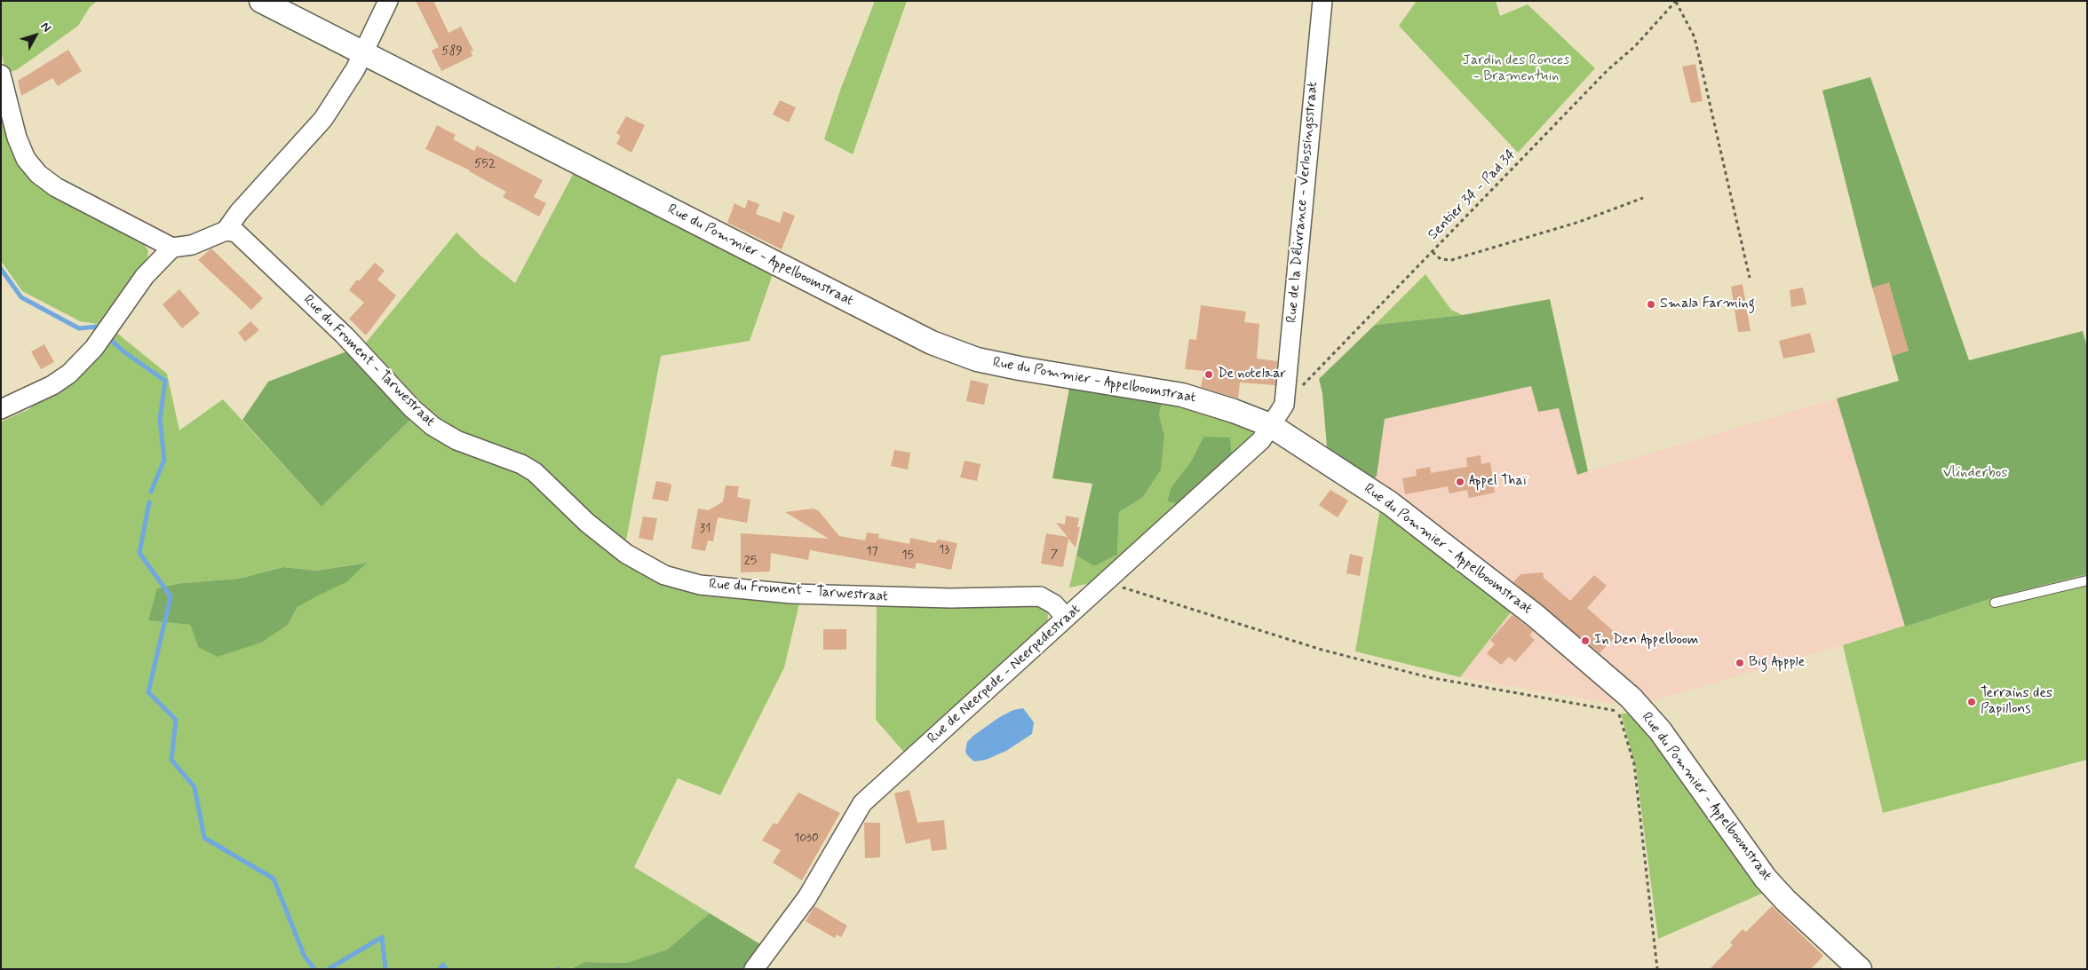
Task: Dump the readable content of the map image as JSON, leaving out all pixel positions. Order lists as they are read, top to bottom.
{
  "streets": {
    "street": [
      "Rue de la Délivrance - Verlossingsstraat",
      "Rue du Pommier - Appelboomstraat",
      "Rue du Froment - Tarwestraat",
      "Rue de Neerpede - Neerpedestraat"
    ],
    "path": ["Sentier 34 - Pad 34"]
  },
  "crossings": [
    ["Sentier 34 - Pad 34", "Rue de la Délivrance - Verlossingsstraat"],
    ["Sentier 34 - Pad 34", "Rue de Neerpede - Neerpedestraat"],
    ["Rue de la Délivrance - Verlossingsstraat", "Rue de Neerpede - Neerpedestraat"],
    ["Rue du Pommier - Appelboomstraat", "Rue de Neerpede - Neerpedestraat"],
    ["Rue du Froment - Tarwestraat", "Rue de Neerpede - Neerpedestraat"]
  ],
  "parks": ["Jardin des Ronces - Bramentuin", "Vlinderbos"],
  "places": [
    "Smala Farming",
    "De notelaar",
    "Appel Thaï",
    "In Den Appelboom",
    "Big Appple",
    "Terrains des Papillons"
  ],
  "house_numbers": [
    "589",
    "552",
    "31",
    "13",
    "17",
    "7",
    "15",
    "25",
    "1030"
  ],
  "north": "top right"
}
